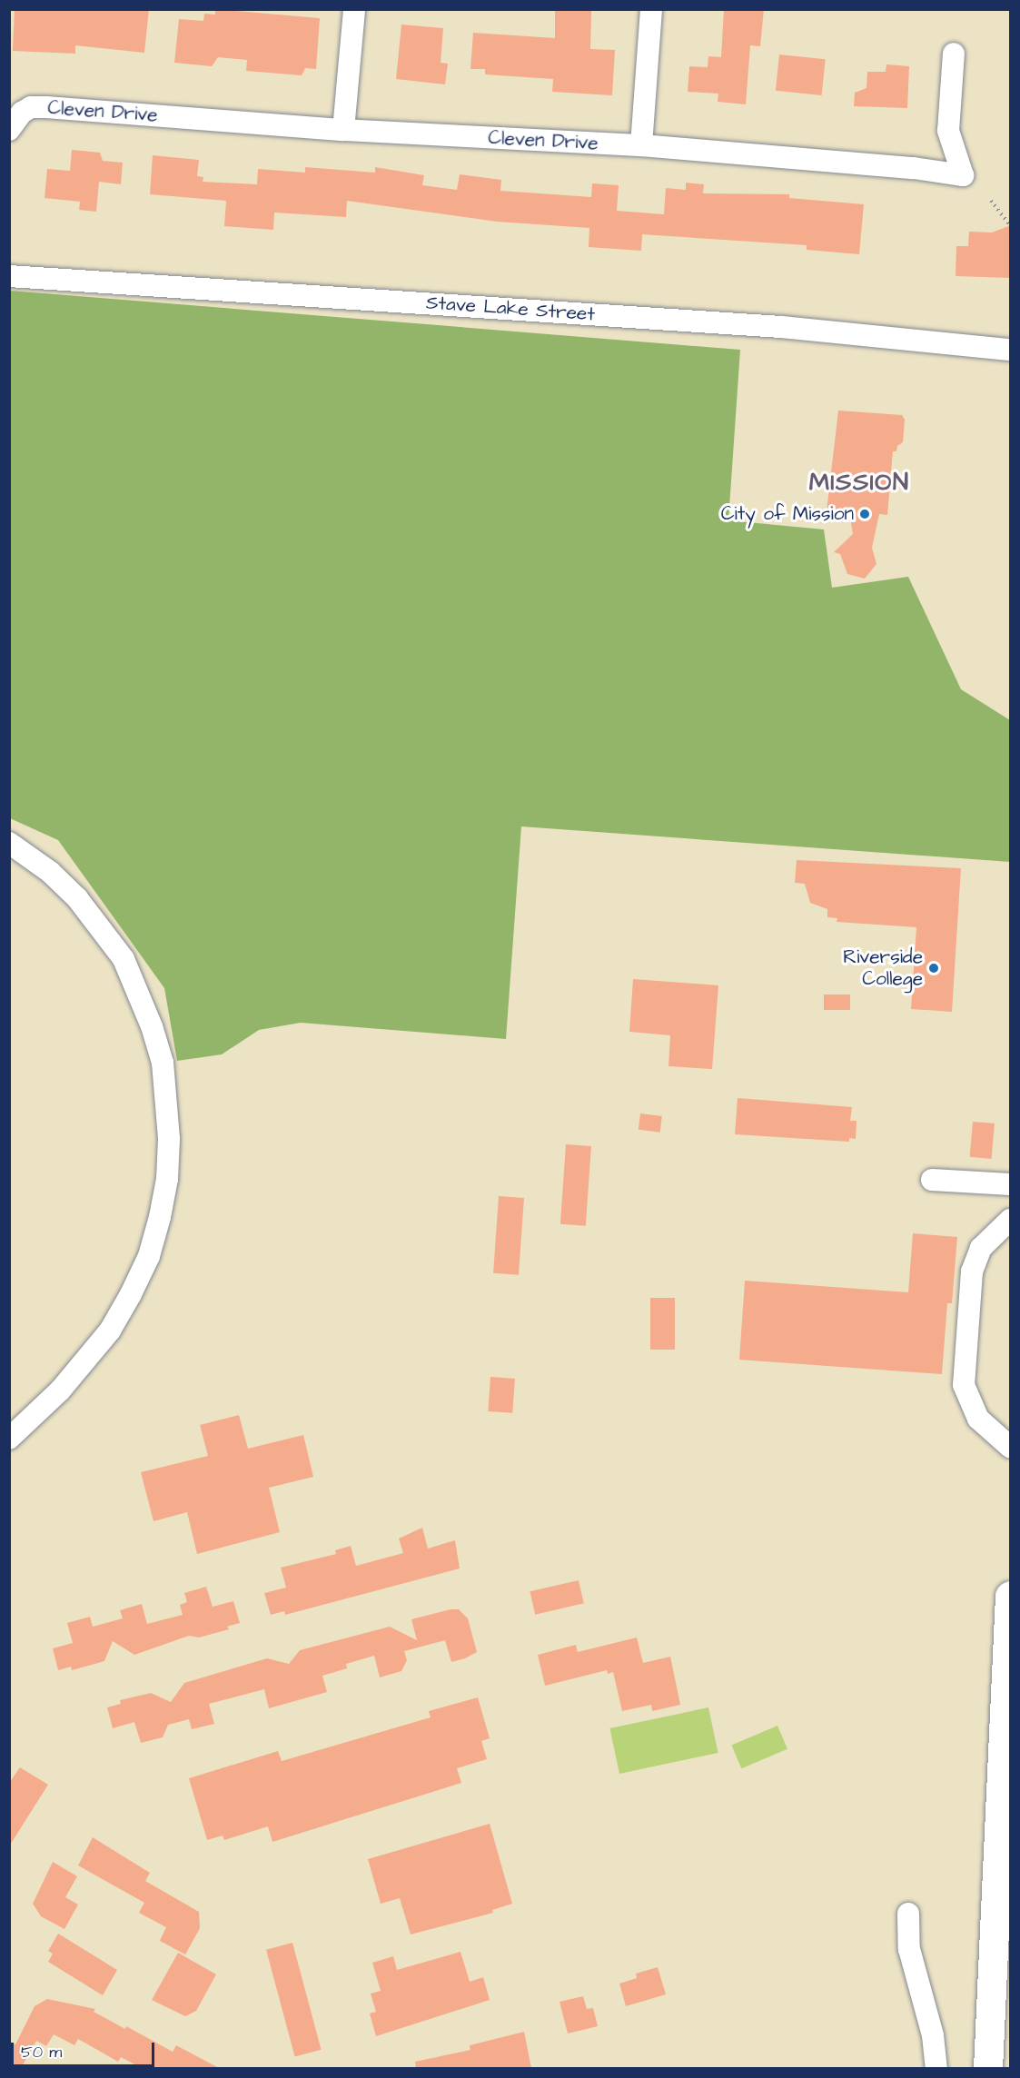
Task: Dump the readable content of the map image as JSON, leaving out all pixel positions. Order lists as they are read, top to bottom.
{
  "streets": {
    "street": ["Cleven Drive", "Stave Lake Street"]
  },
  "districts": ["MISSION"],
  "places": ["City of Mission", "Riverside College"],
  "scale_bar": "50 m"
}
